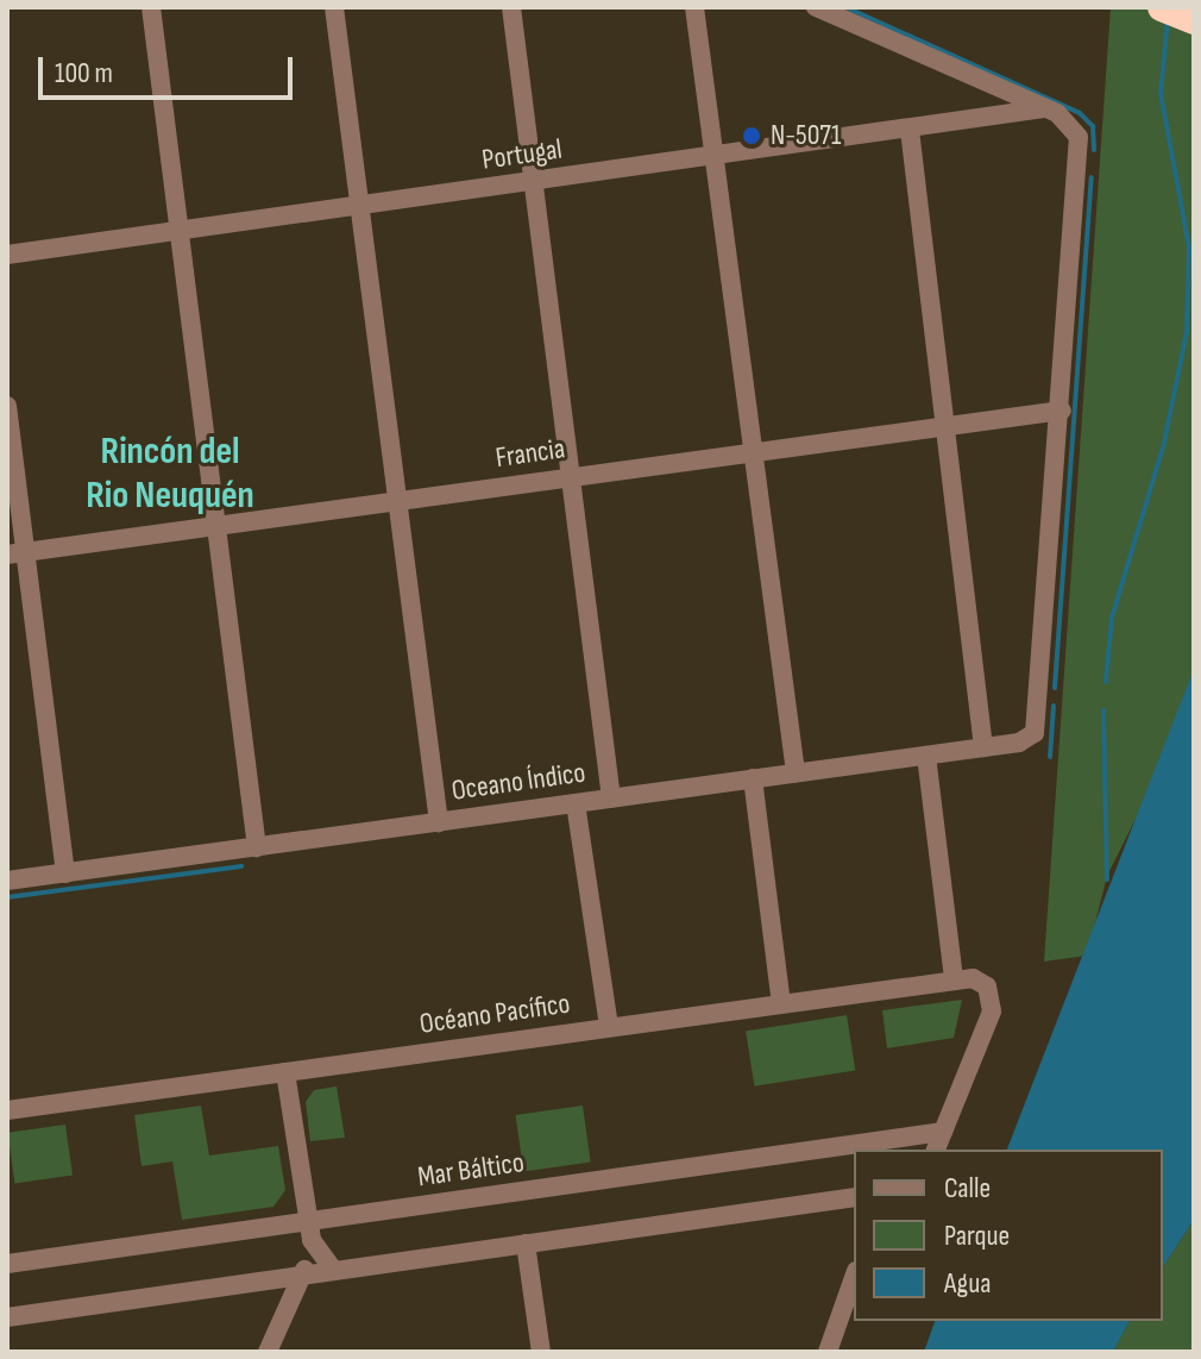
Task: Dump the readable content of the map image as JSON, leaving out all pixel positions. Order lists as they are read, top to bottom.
{
  "streets": {
    "street": [
      "Portugal",
      "Francia",
      "Oceano Índico",
      "Océano Pacífico",
      "Mar Báltico"
    ]
  },
  "crossings": [
    ["Francia", "Oceano Índico"],
    ["Océano Pacífico", "Mar Báltico"]
  ],
  "districts": ["Rincón del Rio Neuquén"],
  "places": ["N-5071"],
  "legend": ["Calle", "Parque", "Agua"],
  "scale_bar": "100 m"
}
